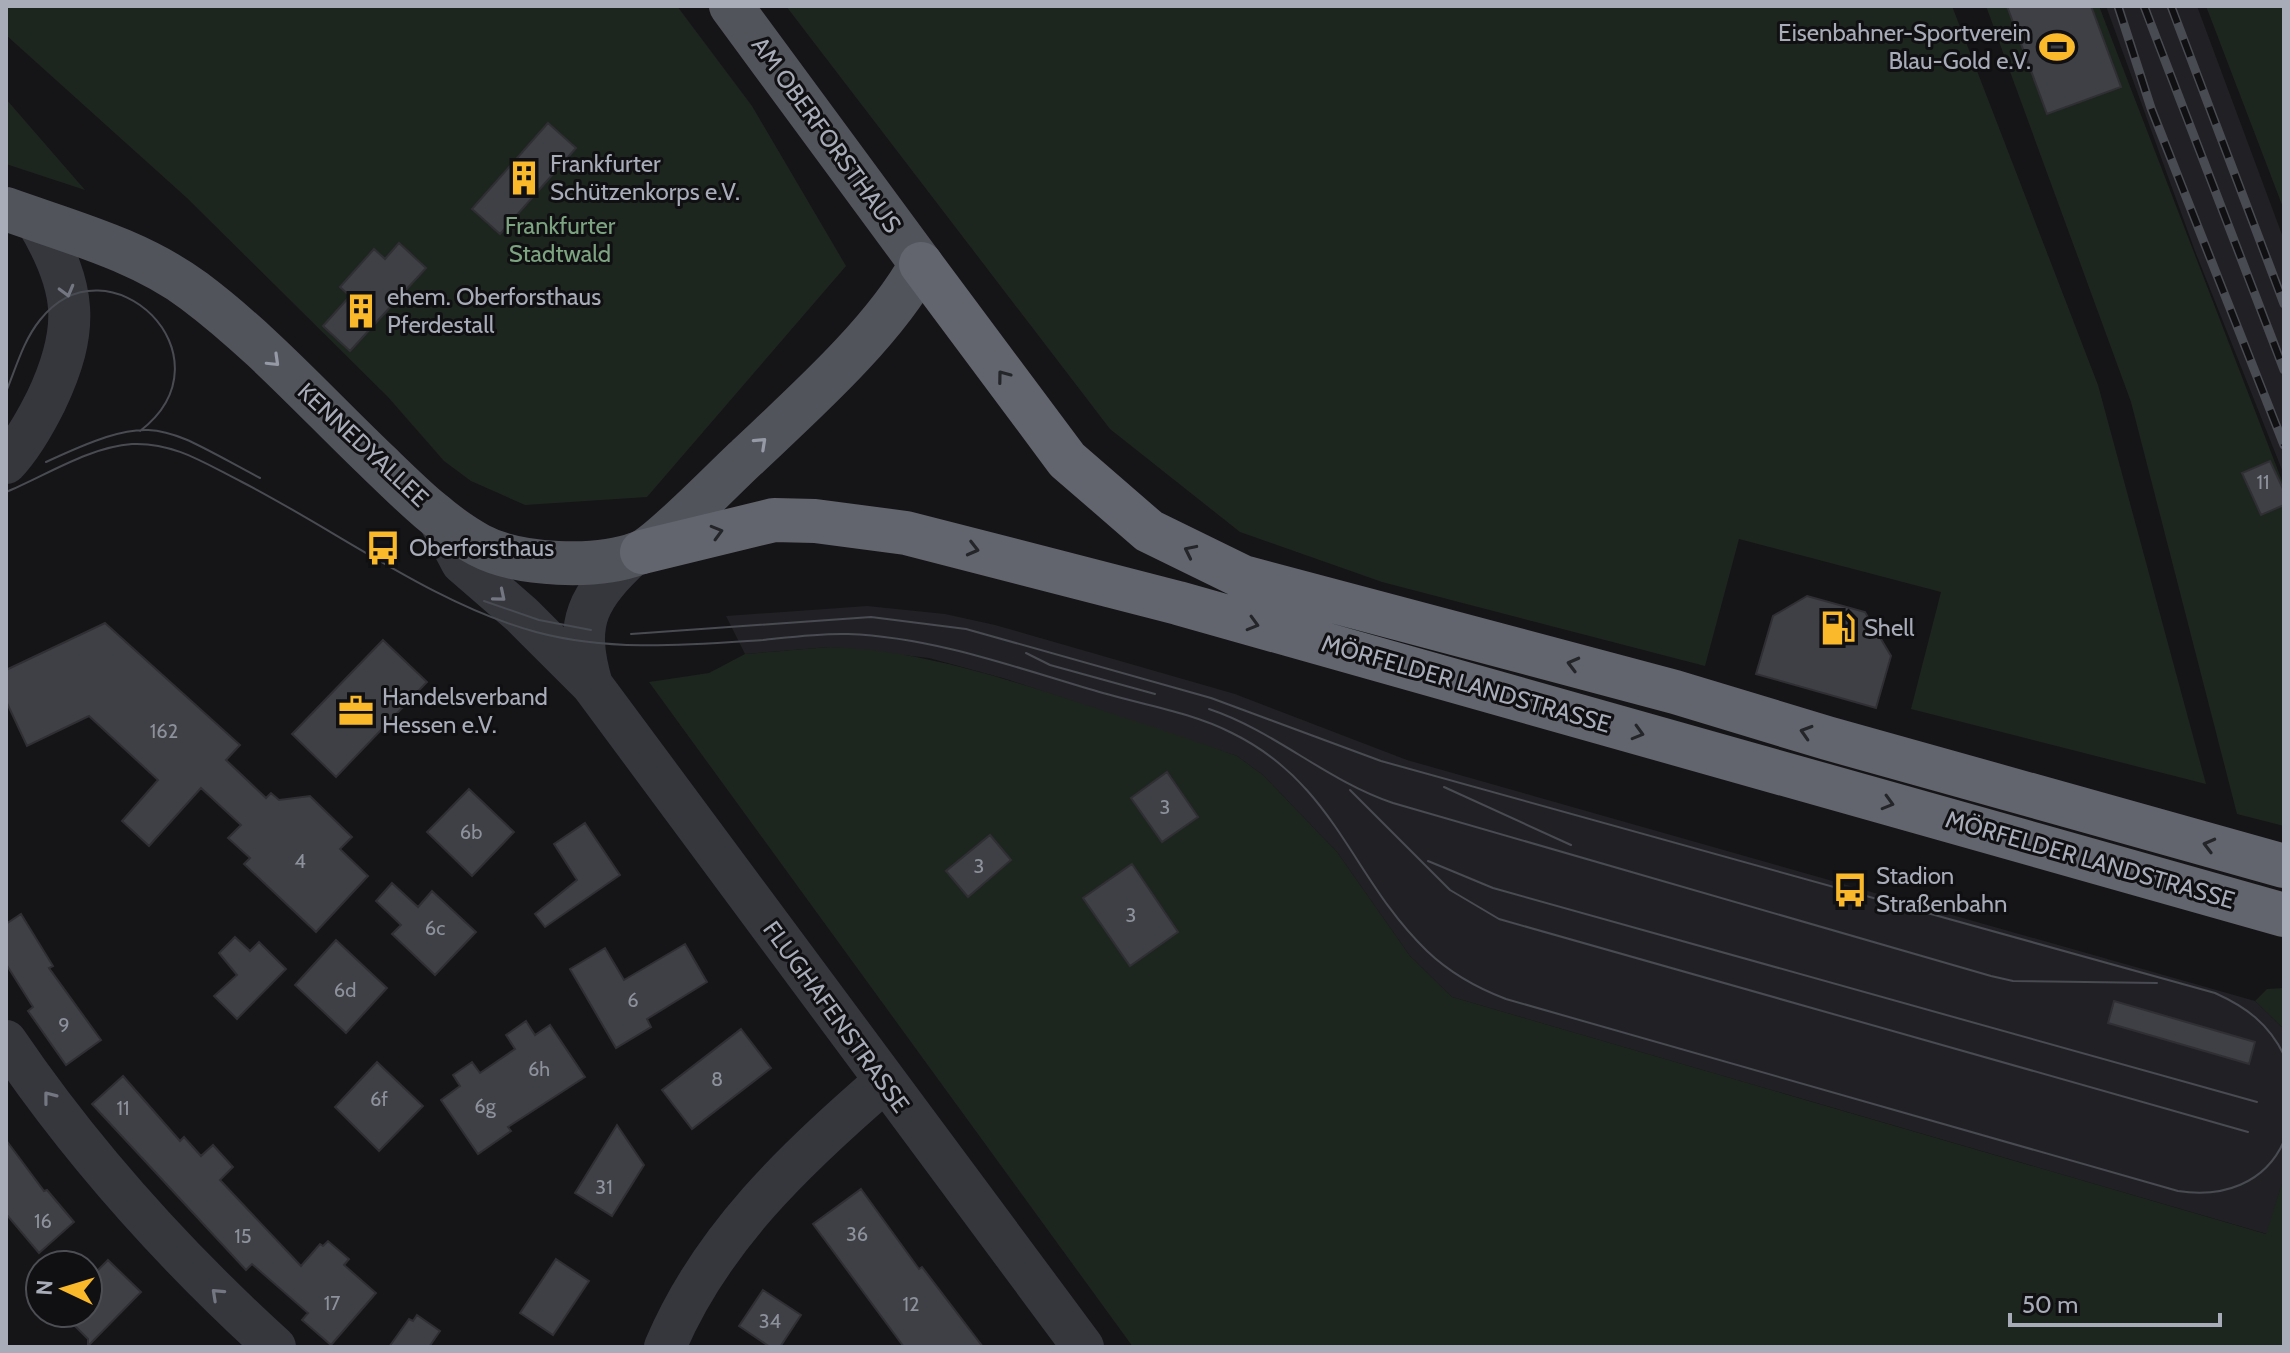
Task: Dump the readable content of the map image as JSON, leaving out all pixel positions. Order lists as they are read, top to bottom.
{
  "streets": {
    "highway": ["MÖRFELDER LANDSTRASSE"],
    "main road": ["AM OBERFORSTHAUS", "KENNEDYALLEE"],
    "street": ["FLUGHAFENSTRASSE"]
  },
  "crossings": [
    ["AM OBERFORSTHAUS", "MÖRFELDER LANDSTRASSE"],
    ["KENNEDYALLEE", "MÖRFELDER LANDSTRASSE"],
    ["KENNEDYALLEE", "FLUGHAFENSTRASSE"],
    ["MÖRFELDER LANDSTRASSE", "FLUGHAFENSTRASSE"]
  ],
  "one_way": ["KENNEDYALLEE"],
  "parks": ["Frankfurter Stadtwald"],
  "places": {
    "sports": ["Eisenbahner-Sportverein Blau-Gold e.V."],
    "building": ["Frankfurter Schützenkorps e.V.", "ehem. Oberforsthaus Pferdestall"],
    "bus stop": ["Oberforsthaus", "Stadion Straßenbahn"],
    "fuel station": ["Shell"],
    "office": ["Handelsverband Hessen e.V."]
  },
  "house_numbers": [
    "11",
    "162",
    "3",
    "6b",
    "4",
    "3",
    "3",
    "6c",
    "6d",
    "6",
    "9",
    "6h",
    "8",
    "6f",
    "6g",
    "11",
    "31",
    "16",
    "36",
    "15",
    "17",
    "12",
    "34"
  ],
  "scale_bar": "50 m",
  "north": "left"
}
